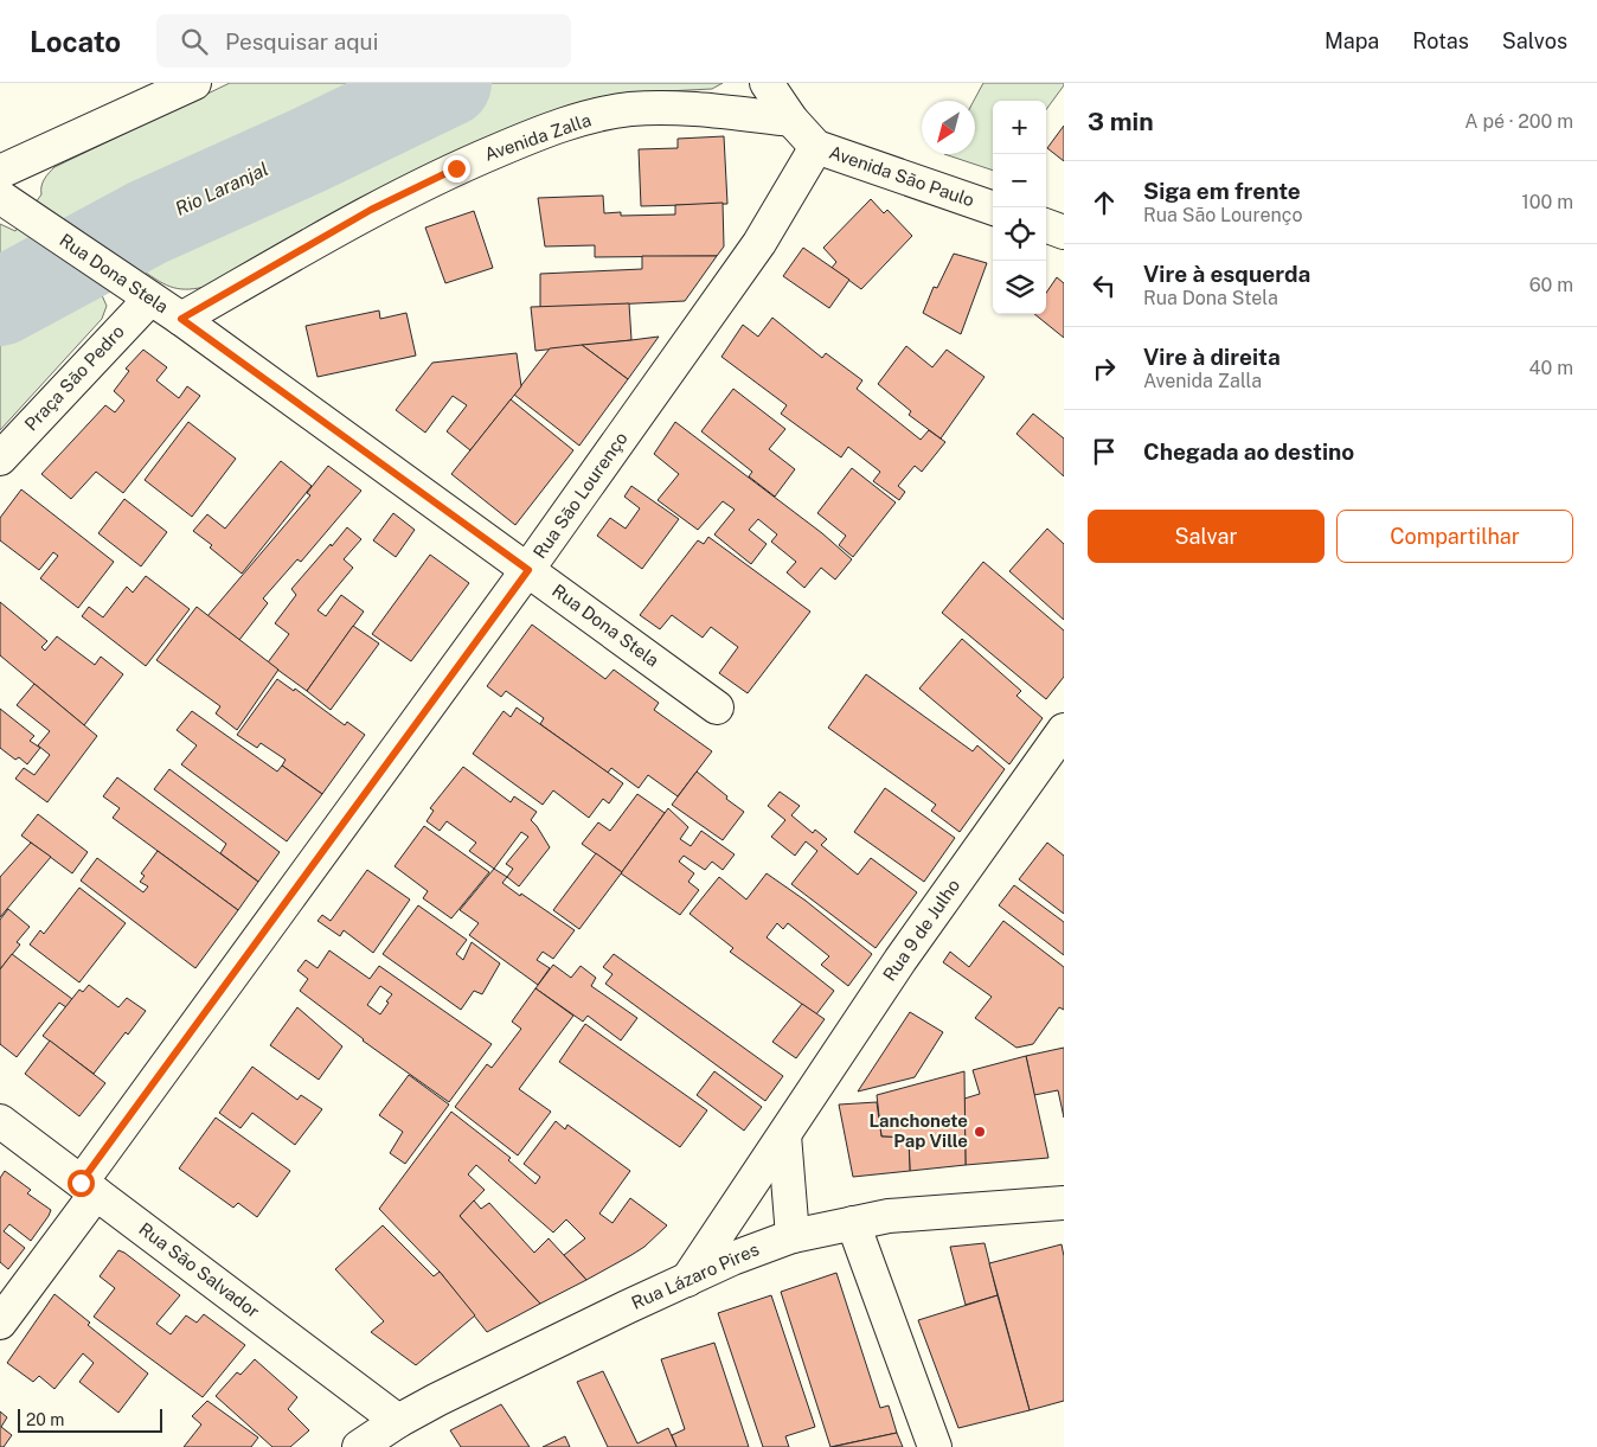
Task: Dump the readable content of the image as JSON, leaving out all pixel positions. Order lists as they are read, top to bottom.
{
  "streets": {
    "street": [
      "Avenida Zalla",
      "Avenida São Paulo",
      "Rua Dona Stela",
      "Praça São Pedro",
      "Rua São Lourenço",
      "Rua 9 de Julho",
      "Rua São Salvador",
      "Rua Lázaro Pires"
    ]
  },
  "crossings": [
    ["Avenida Zalla", "Avenida São Paulo"],
    ["Avenida Zalla", "Rua Dona Stela"],
    ["Avenida São Paulo", "Rua São Lourenço"],
    ["Rua Dona Stela", "Praça São Pedro"],
    ["Rua Dona Stela", "Rua São Lourenço"],
    ["Rua São Lourenço", "Rua São Salvador"],
    ["Rua 9 de Julho", "Rua Lázaro Pires"],
    ["Rua São Salvador", "Rua Lázaro Pires"]
  ],
  "water": ["Rio Laranjal"],
  "places": ["Lanchonete Pap Ville"],
  "scale_bar": "20 m",
  "north": "bottom left",
  "page": {
    "header": "Locato",
    "search": "Pesquisar aqui",
    "nav": ["Mapa", "Rotas", "Salvos"],
    "heading": ["3 min", "A pé · 200 m"],
    "map_buttons": ["+", "−"],
    "list": [
      ["Siga em frente", "Rua São Lourenço", "100 m"],
      ["Vire à esquerda", "Rua Dona Stela", "60 m"],
      ["Vire à direita", "Avenida Zalla", "40 m"],
      "Chegada ao destino"
    ],
    "buttons": ["Salvar", "Compartilhar"],
    "scale": "20 m"
  }
}
